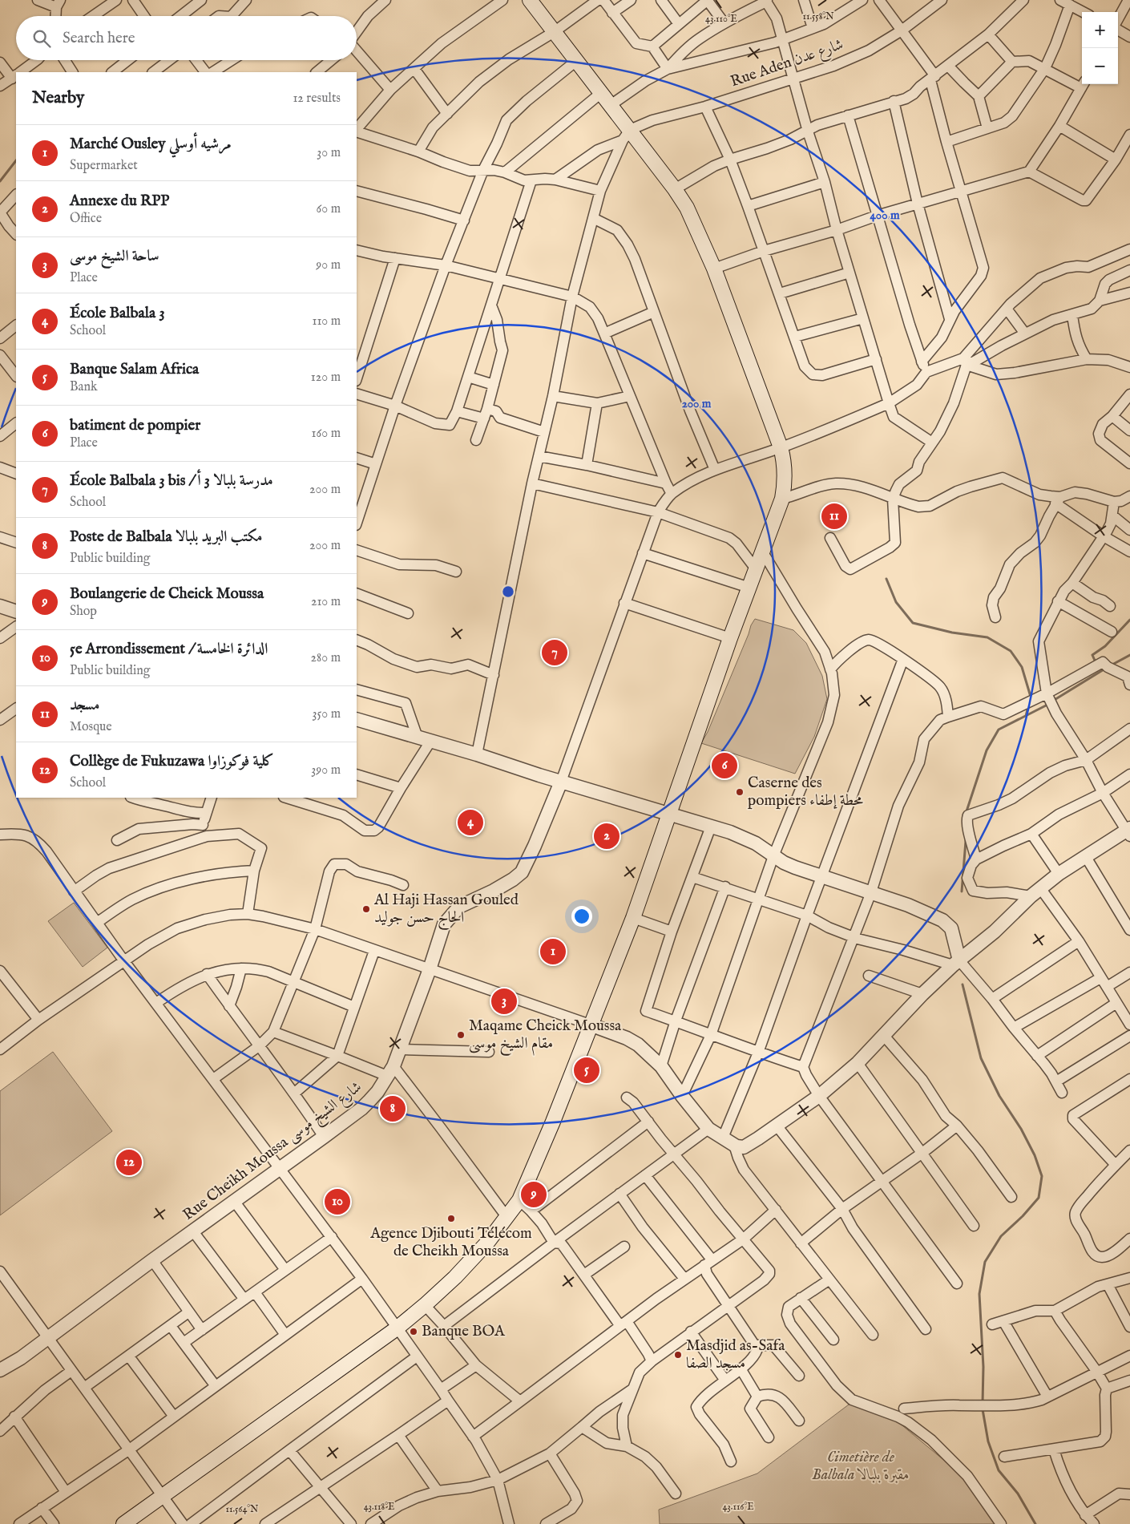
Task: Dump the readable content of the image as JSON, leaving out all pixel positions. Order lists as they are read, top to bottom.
{
  "streets": {
    "street": ["Rue Aden شارع عدن", "Rue Cheikh Moussa شارع الشيخ موسى"]
  },
  "parks": ["Cimetière de Balbala مقبرة بلبالا"],
  "places": [
    "Caserne des pompiers محطة إطفاء",
    "Al Haji Hassan Gouled الحاج حسن جوليد",
    "Maqame Cheick Moussa مقام الشيخ موسى",
    "Agence Djibouti Télécom de Cheikh Moussa",
    "Banque BOA",
    "Masdjid as-Safa مسجد الصفا"
  ],
  "page": {
    "map_buttons": ["+", "−"],
    "search": "Search here",
    "heading": ["Nearby", "12 results"],
    "list": [
      {
        "mark": "1",
        "name": "Marché Ousley مرشيه أوسلي",
        "note": "Supermarket",
        "value": "30 m"
      },
      {
        "mark": "2",
        "name": "Annexe du RPP",
        "note": "Office",
        "value": "60 m"
      },
      {
        "mark": "3",
        "name": "ساحة الشيخ موسى",
        "note": "Place",
        "value": "90 m"
      },
      {
        "mark": "4",
        "name": "École Balbala 3",
        "note": "School",
        "value": "110 m"
      },
      {
        "mark": "5",
        "name": "Banque Salam Africa",
        "note": "Bank",
        "value": "120 m"
      },
      {
        "mark": "6",
        "name": "batiment de pompier",
        "note": "Place",
        "value": "160 m"
      },
      {
        "mark": "7",
        "name": "École Balbala 3 bis / مدرسة بلبالا 3 أ",
        "note": "School",
        "value": "200 m"
      },
      {
        "mark": "8",
        "name": "Poste de Balbala مكتب البريد بلبالا",
        "note": "Public building",
        "value": "200 m"
      },
      {
        "mark": "9",
        "name": "Boulangerie de Cheick Moussa",
        "note": "Shop",
        "value": "210 m"
      },
      {
        "mark": "10",
        "name": "5e Arrondissement / الدائرة الخامسة",
        "note": "Public building",
        "value": "280 m"
      },
      {
        "mark": "11",
        "name": "مسجد",
        "note": "Mosque",
        "value": "350 m"
      },
      {
        "mark": "12",
        "name": "Collège de Fukuzawa كلية فوكوزاوا",
        "note": "School",
        "value": "390 m"
      }
    ],
    "pins": [
      "11",
      "7",
      "6",
      "4",
      "2",
      "1",
      "3",
      "5",
      "8",
      "12",
      "9",
      "10"
    ]
  },
  "coordinates": [
    "11.558°N",
    "43.110°E",
    "43.118°E",
    "43.116°E",
    "11.564°N"
  ],
  "rings": ["400 m", "200 m"]
}
